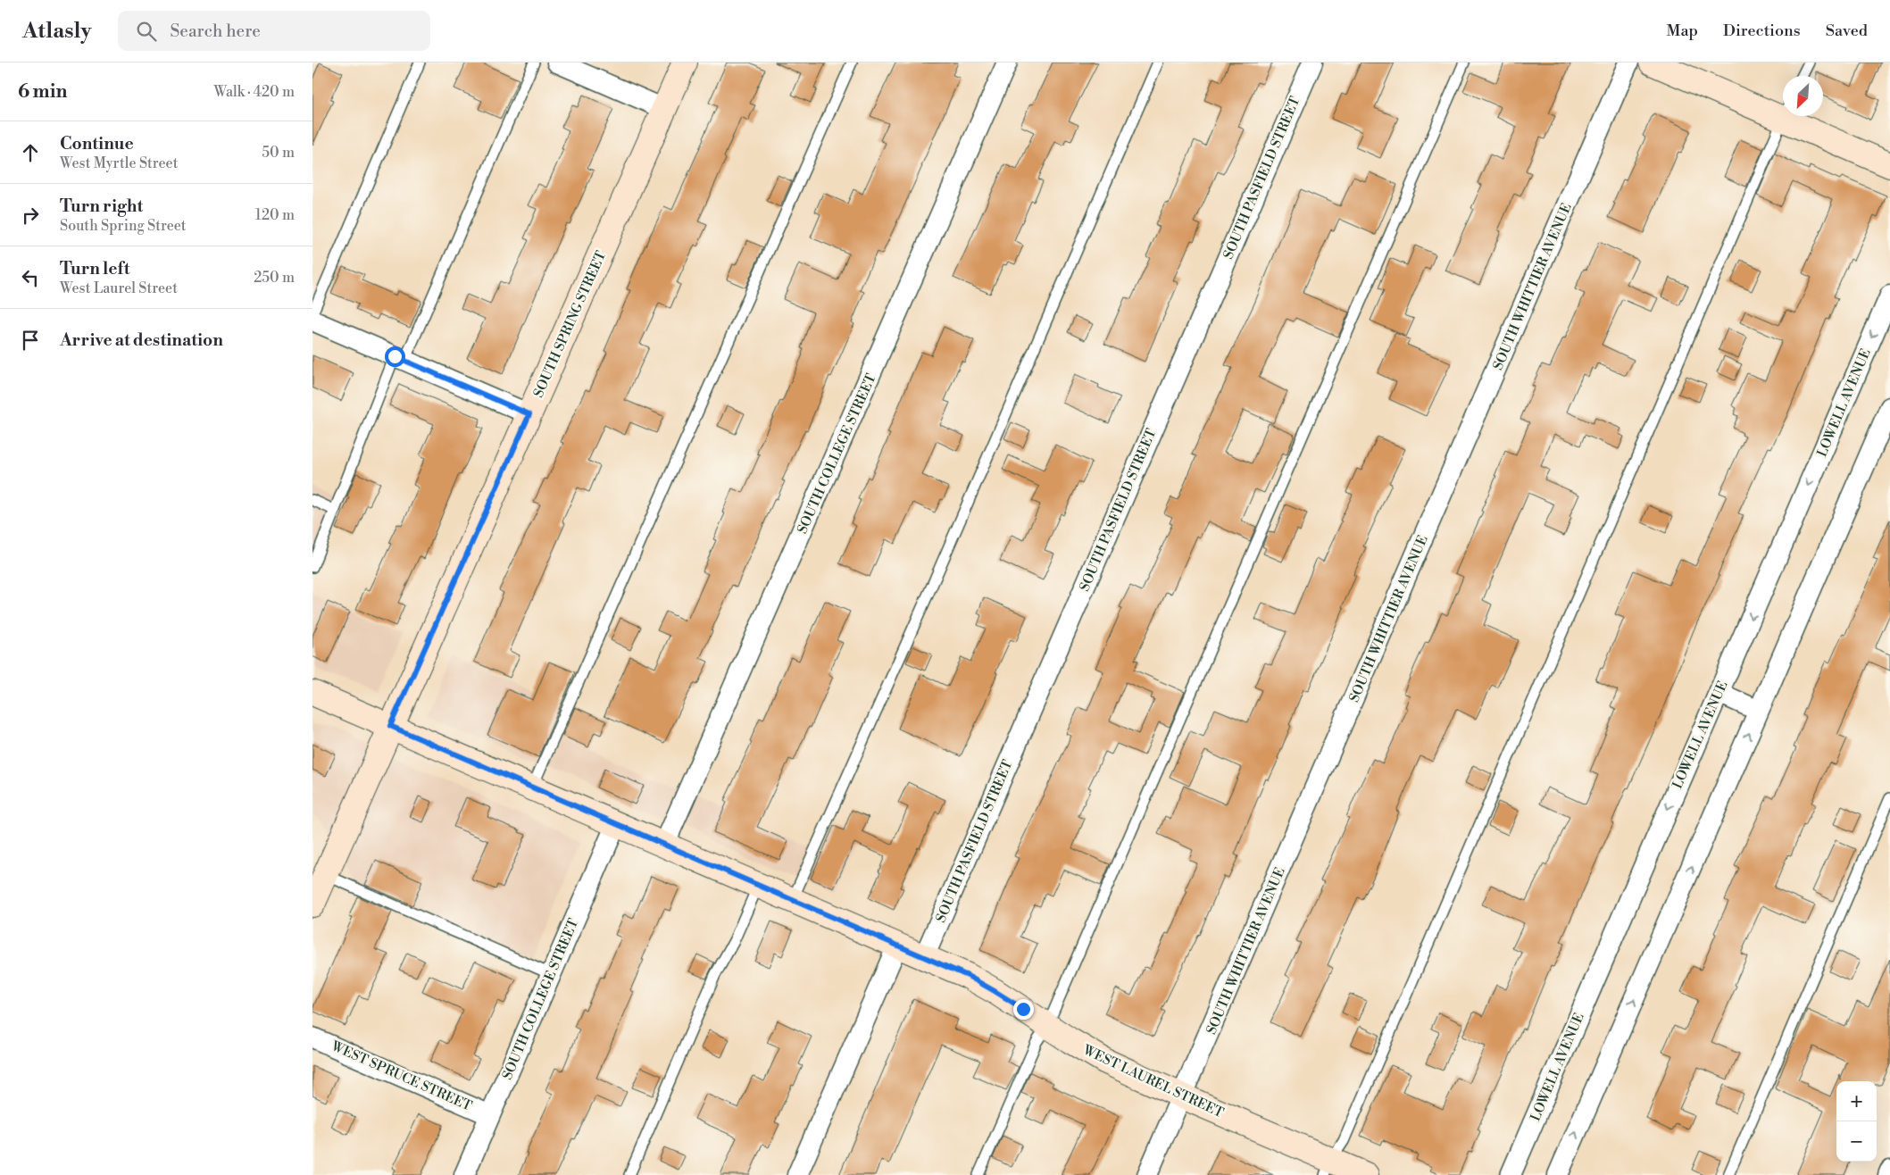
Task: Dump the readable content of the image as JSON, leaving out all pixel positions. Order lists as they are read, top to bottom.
{
  "streets": {
    "street": [
      "SOUTH PASFIELD STREET",
      "SOUTH WHITTIER AVENUE",
      "SOUTH SPRING STREET",
      "LOWELL AVENUE",
      "SOUTH COLLEGE STREET",
      "WEST SPRUCE STREET",
      "WEST LAUREL STREET"
    ]
  },
  "crossings": [
    ["SOUTH PASFIELD STREET", "WEST LAUREL STREET"],
    ["SOUTH WHITTIER AVENUE", "WEST LAUREL STREET"],
    ["SOUTH SPRING STREET", "WEST LAUREL STREET"],
    ["SOUTH COLLEGE STREET", "WEST SPRUCE STREET"],
    ["SOUTH COLLEGE STREET", "WEST LAUREL STREET"]
  ],
  "north": "bottom left",
  "page": {
    "header": "Atlasly",
    "search": "Search here",
    "nav": ["Map", "Directions", "Saved"],
    "heading": ["6 min", "Walk · 420 m"],
    "list": [
      ["Continue", "West Myrtle Street", "50 m"],
      ["Turn right", "South Spring Street", "120 m"],
      ["Turn left", "West Laurel Street", "250 m"],
      "Arrive at destination"
    ],
    "map_buttons": ["+", "−"]
  }
}
